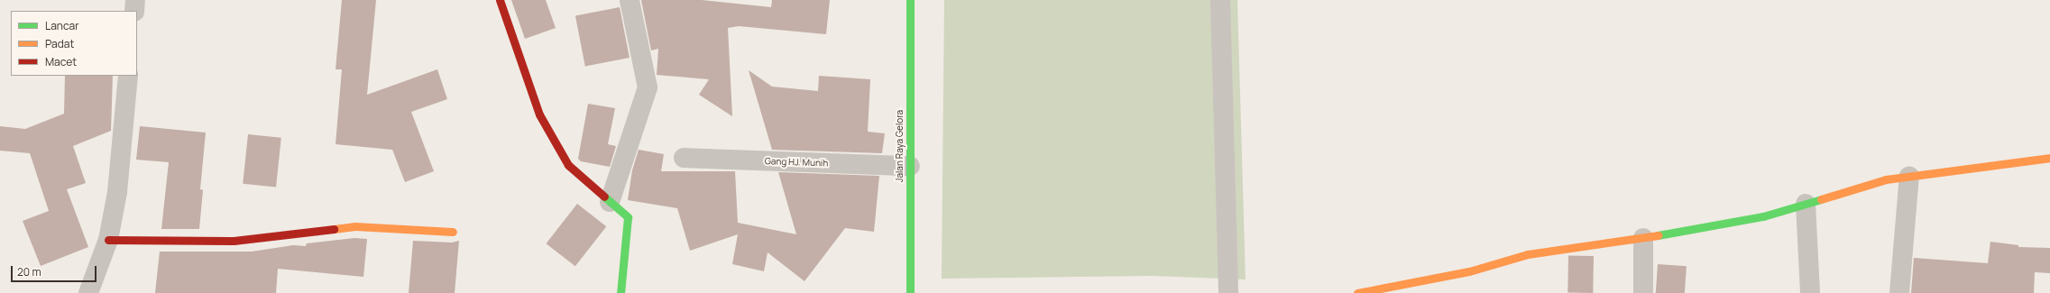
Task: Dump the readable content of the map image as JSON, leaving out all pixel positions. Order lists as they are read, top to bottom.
{
  "streets": {
    "street": ["Jalan Raya Gelora", "Gang HJ. Munih"]
  },
  "crossings": [
    ["Jalan Raya Gelora", "Gang HJ. Munih"]
  ],
  "legend": ["Lancar", "Padat", "Macet"],
  "scale_bar": "20 m"
}
